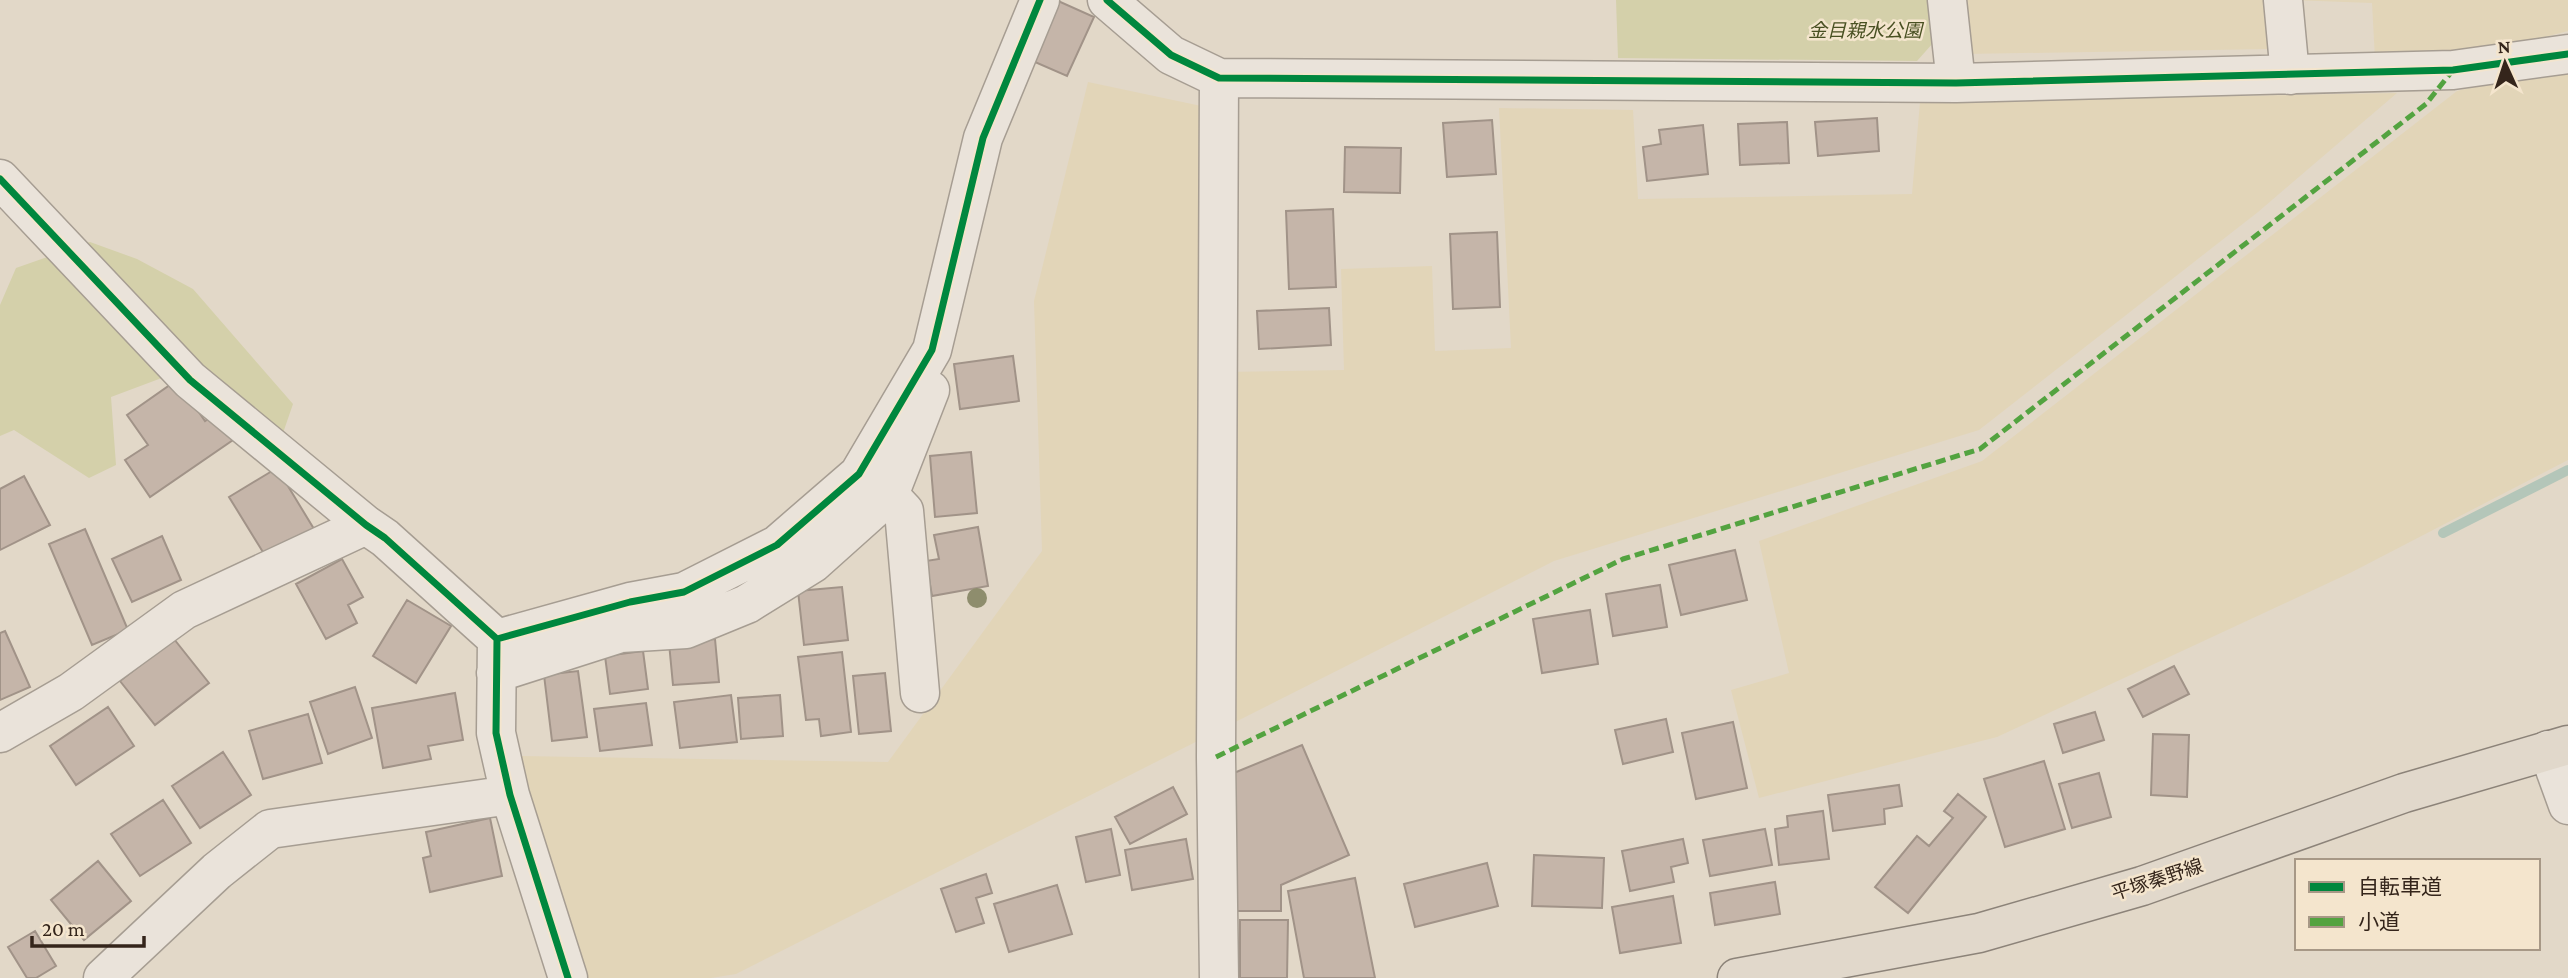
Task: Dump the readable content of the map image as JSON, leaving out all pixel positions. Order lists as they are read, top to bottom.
{
  "streets": {
    "main road": ["平塚秦野線"]
  },
  "parks": ["金目親水公園"],
  "legend": ["自転車道", "小道"],
  "scale_bar": "20 m",
  "north": "top"
}
